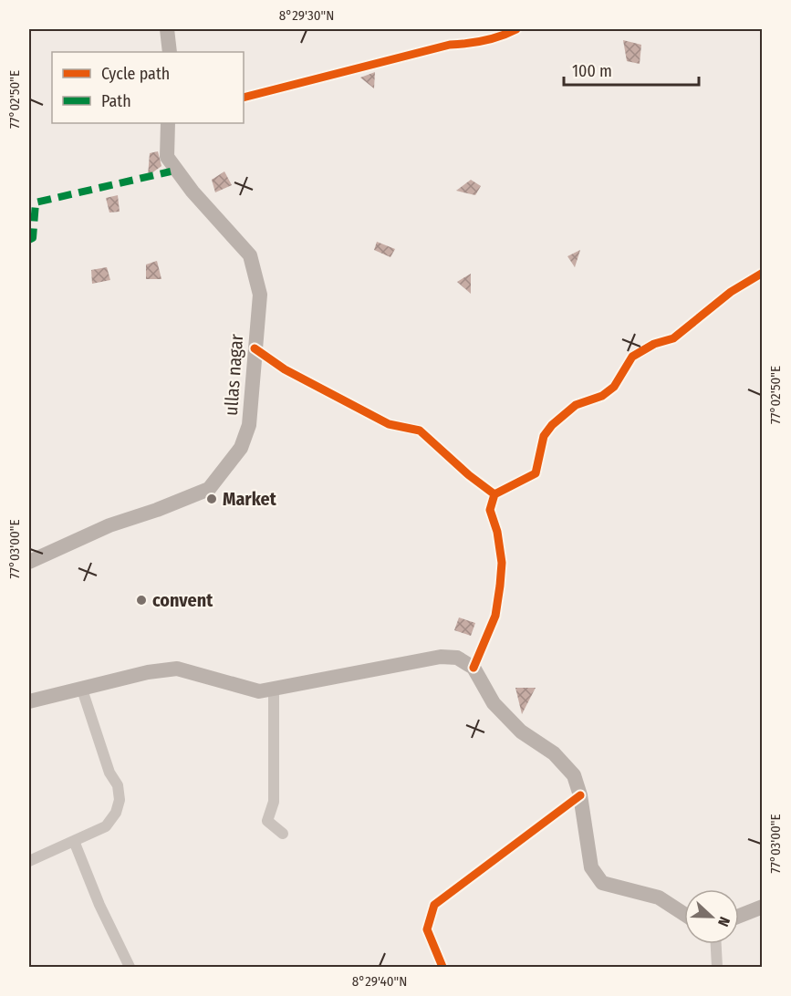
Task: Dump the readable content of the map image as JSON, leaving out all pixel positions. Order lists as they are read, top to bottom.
{
  "streets": {
    "main road": ["ullas nagar"]
  },
  "places": ["Market", "convent"],
  "legend": ["Cycle path", "Path"],
  "scale_bar": "100 m",
  "north": "right",
  "coordinates": [
    "8°29'30\"N",
    "77°02'50\"E",
    "77°03'00\"E",
    "8°29'40\"N"
  ]
}
